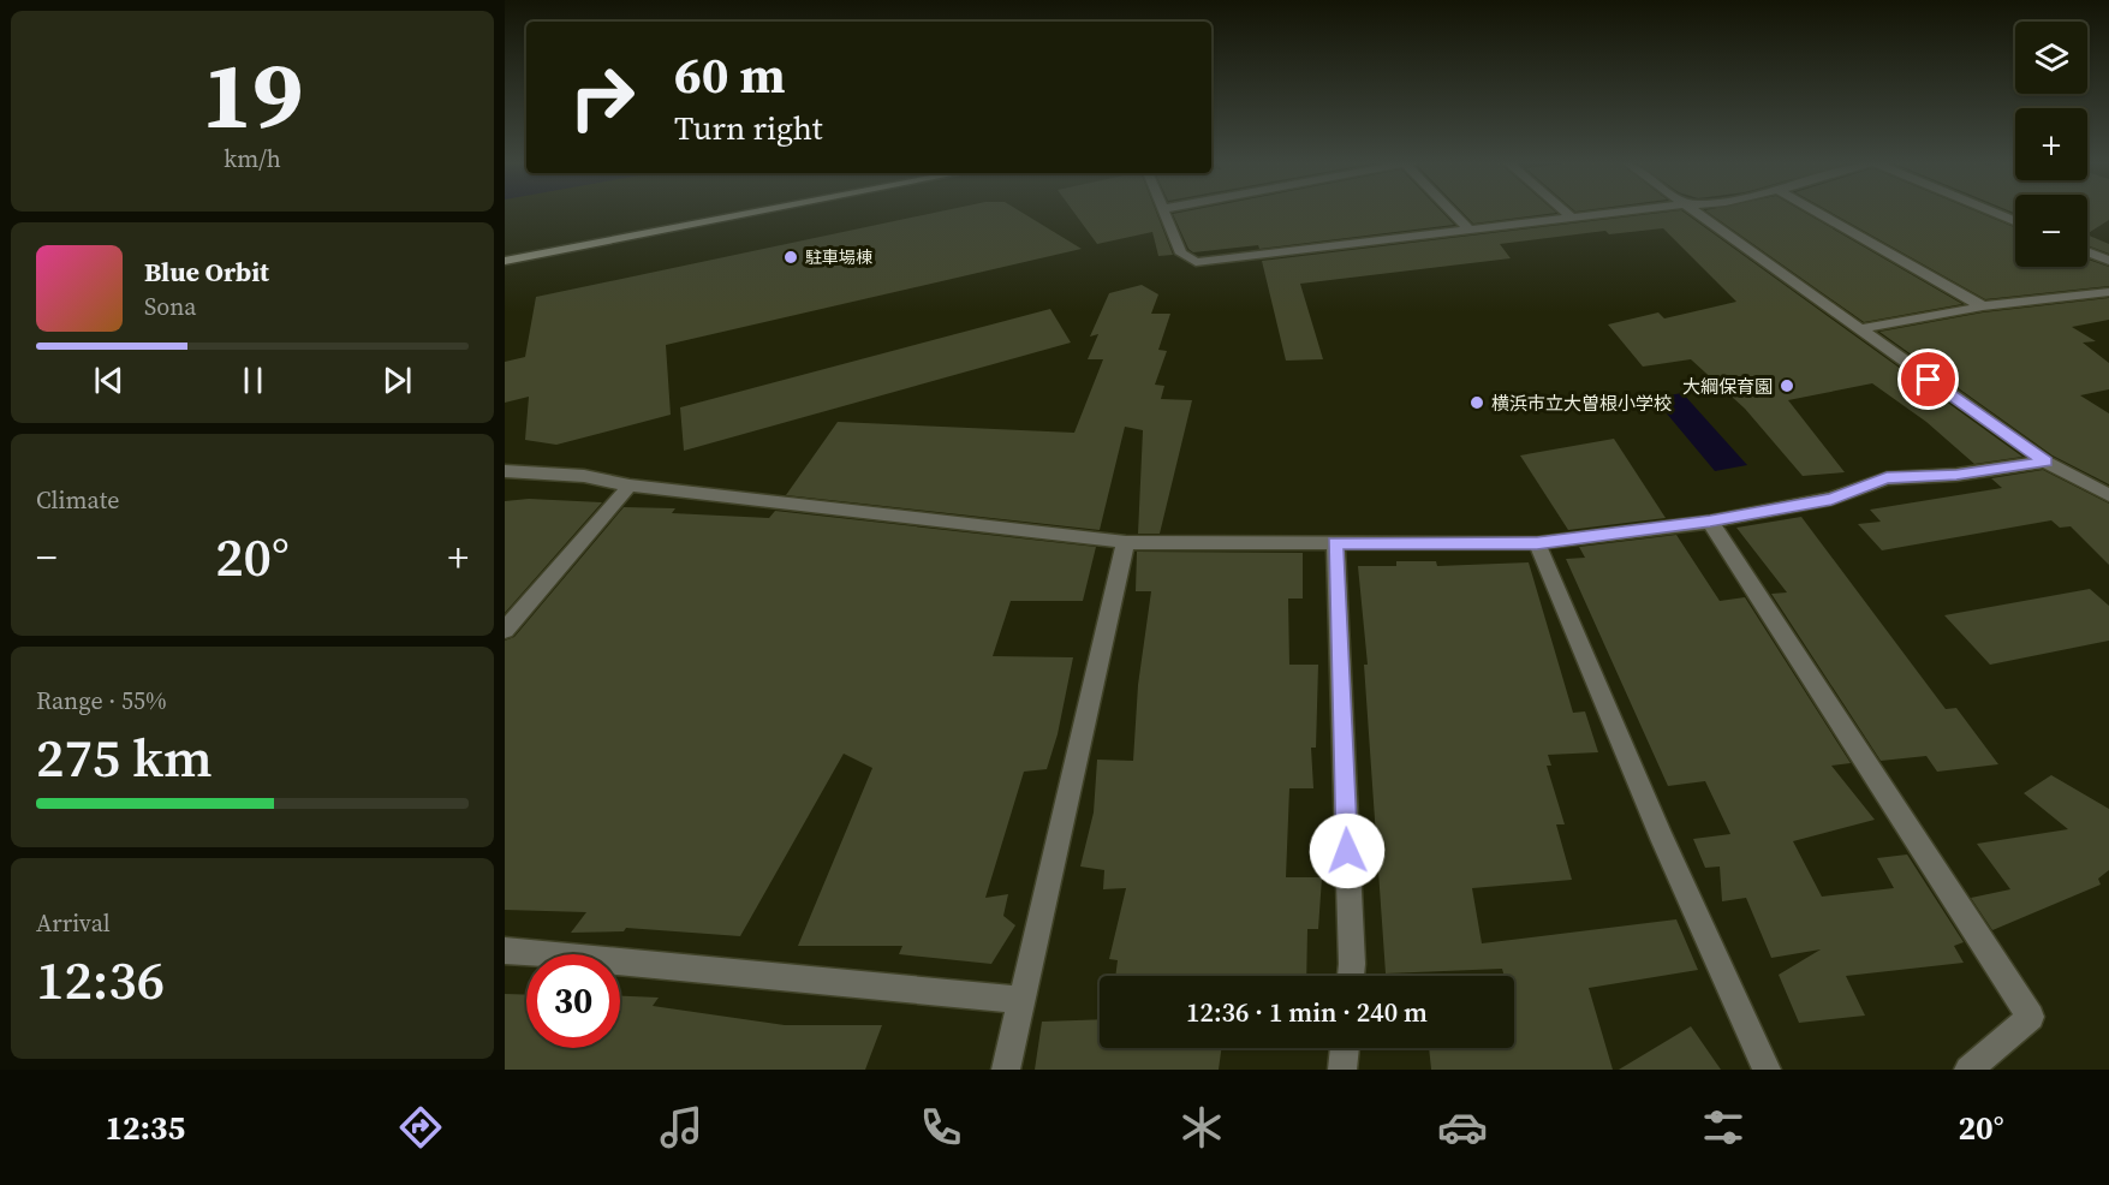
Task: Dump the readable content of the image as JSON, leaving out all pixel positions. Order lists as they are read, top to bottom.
{
  "places": ["駐車場棟", "大綱保育園", "横浜市立大曽根小学校"],
  "page": {
    "tile": [
      ["19", "km/h"],
      "Climate",
      ["Range · 55%", "275 km"],
      ["Arrival", "12:36"]
    ],
    "map_buttons": ["+", "−"],
    "turn": ["60 m", "Turn right"],
    "song": ["Blue Orbit", "Sona"],
    "heat": ["−", "20°", "+"],
    "limit": "30",
    "trip": "12:36 · 1 min · 240 m",
    "tabs": ["12:35", "20°"]
  }
}
